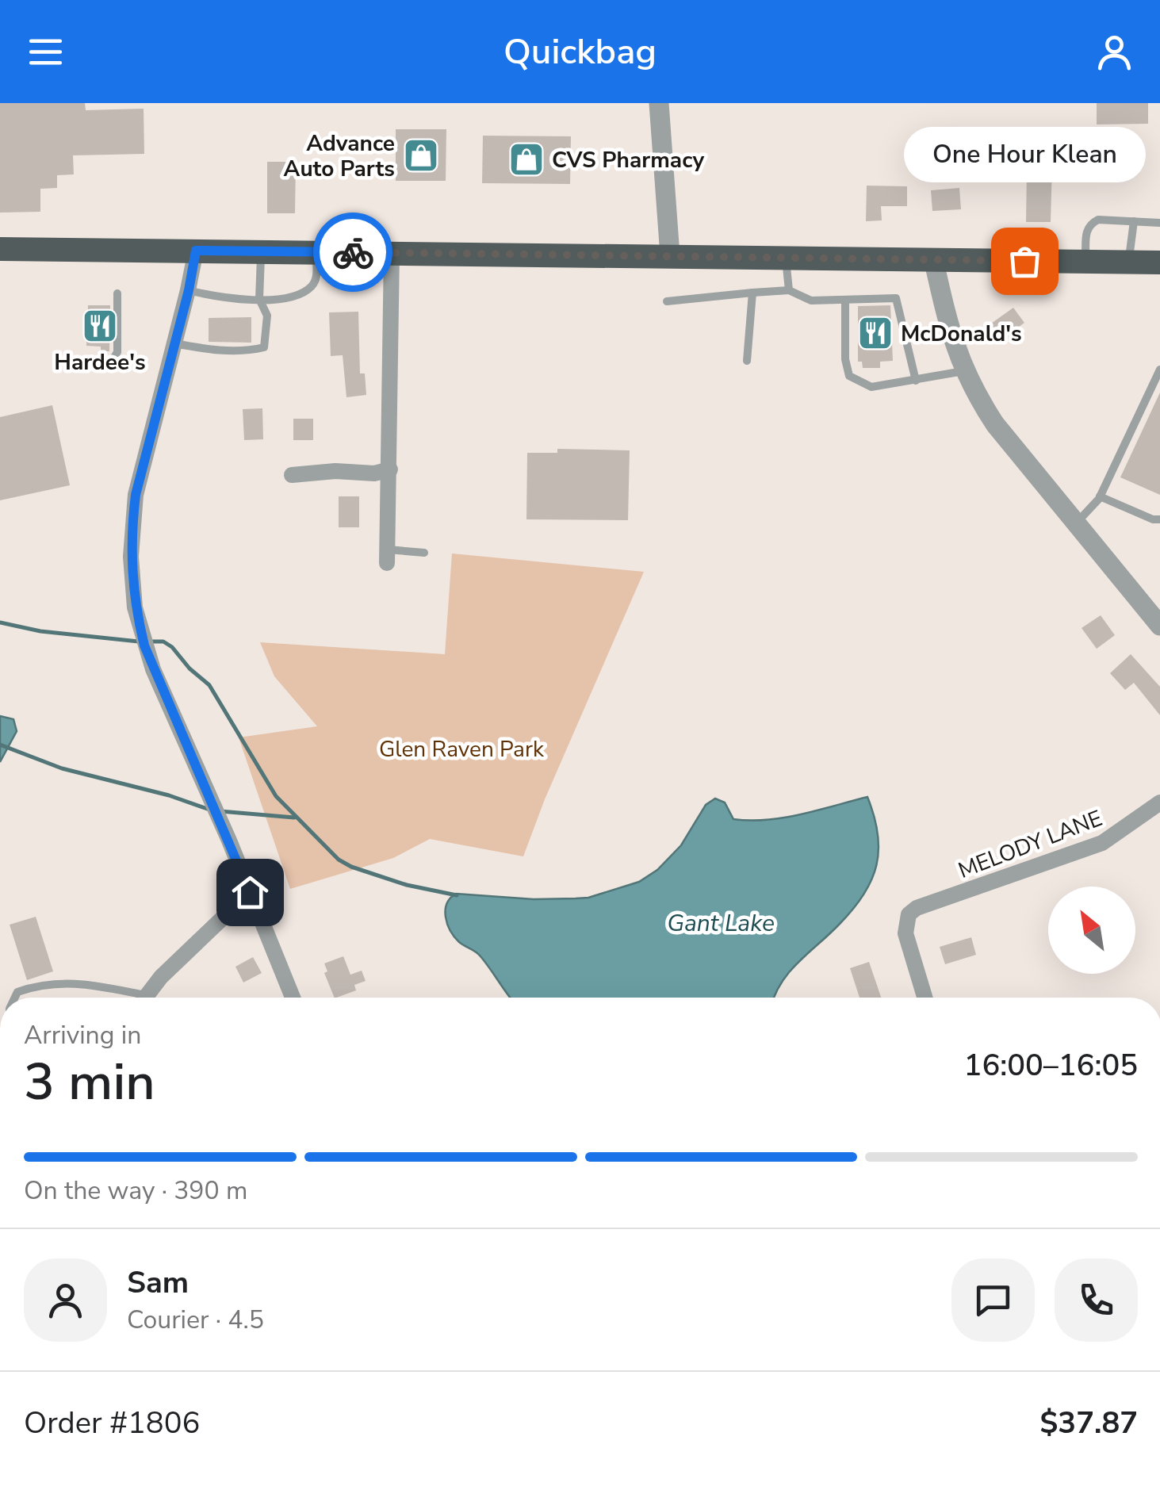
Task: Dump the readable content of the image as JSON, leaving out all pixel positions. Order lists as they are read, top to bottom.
{
  "streets": {
    "street": ["MELODY LANE"]
  },
  "water": ["Gant Lake"],
  "parks": ["Glen Raven Park"],
  "places": {
    "shop": ["Advance Auto Parts", "CVS Pharmacy"],
    "other": ["One Hour Klean"],
    "restaurant": ["Hardee's", "McDonald's"]
  },
  "north": "top left",
  "page": {
    "header": "Quickbag",
    "bubble": "One Hour Klean",
    "heading": ["3 min", "Arriving in", "16:00–16:05"],
    "panel": [
      "Sam",
      "Courier · 4.5",
      "Order #1806",
      "$37.87"
    ],
    "bar": "On the way · 390 m"
  }
}
